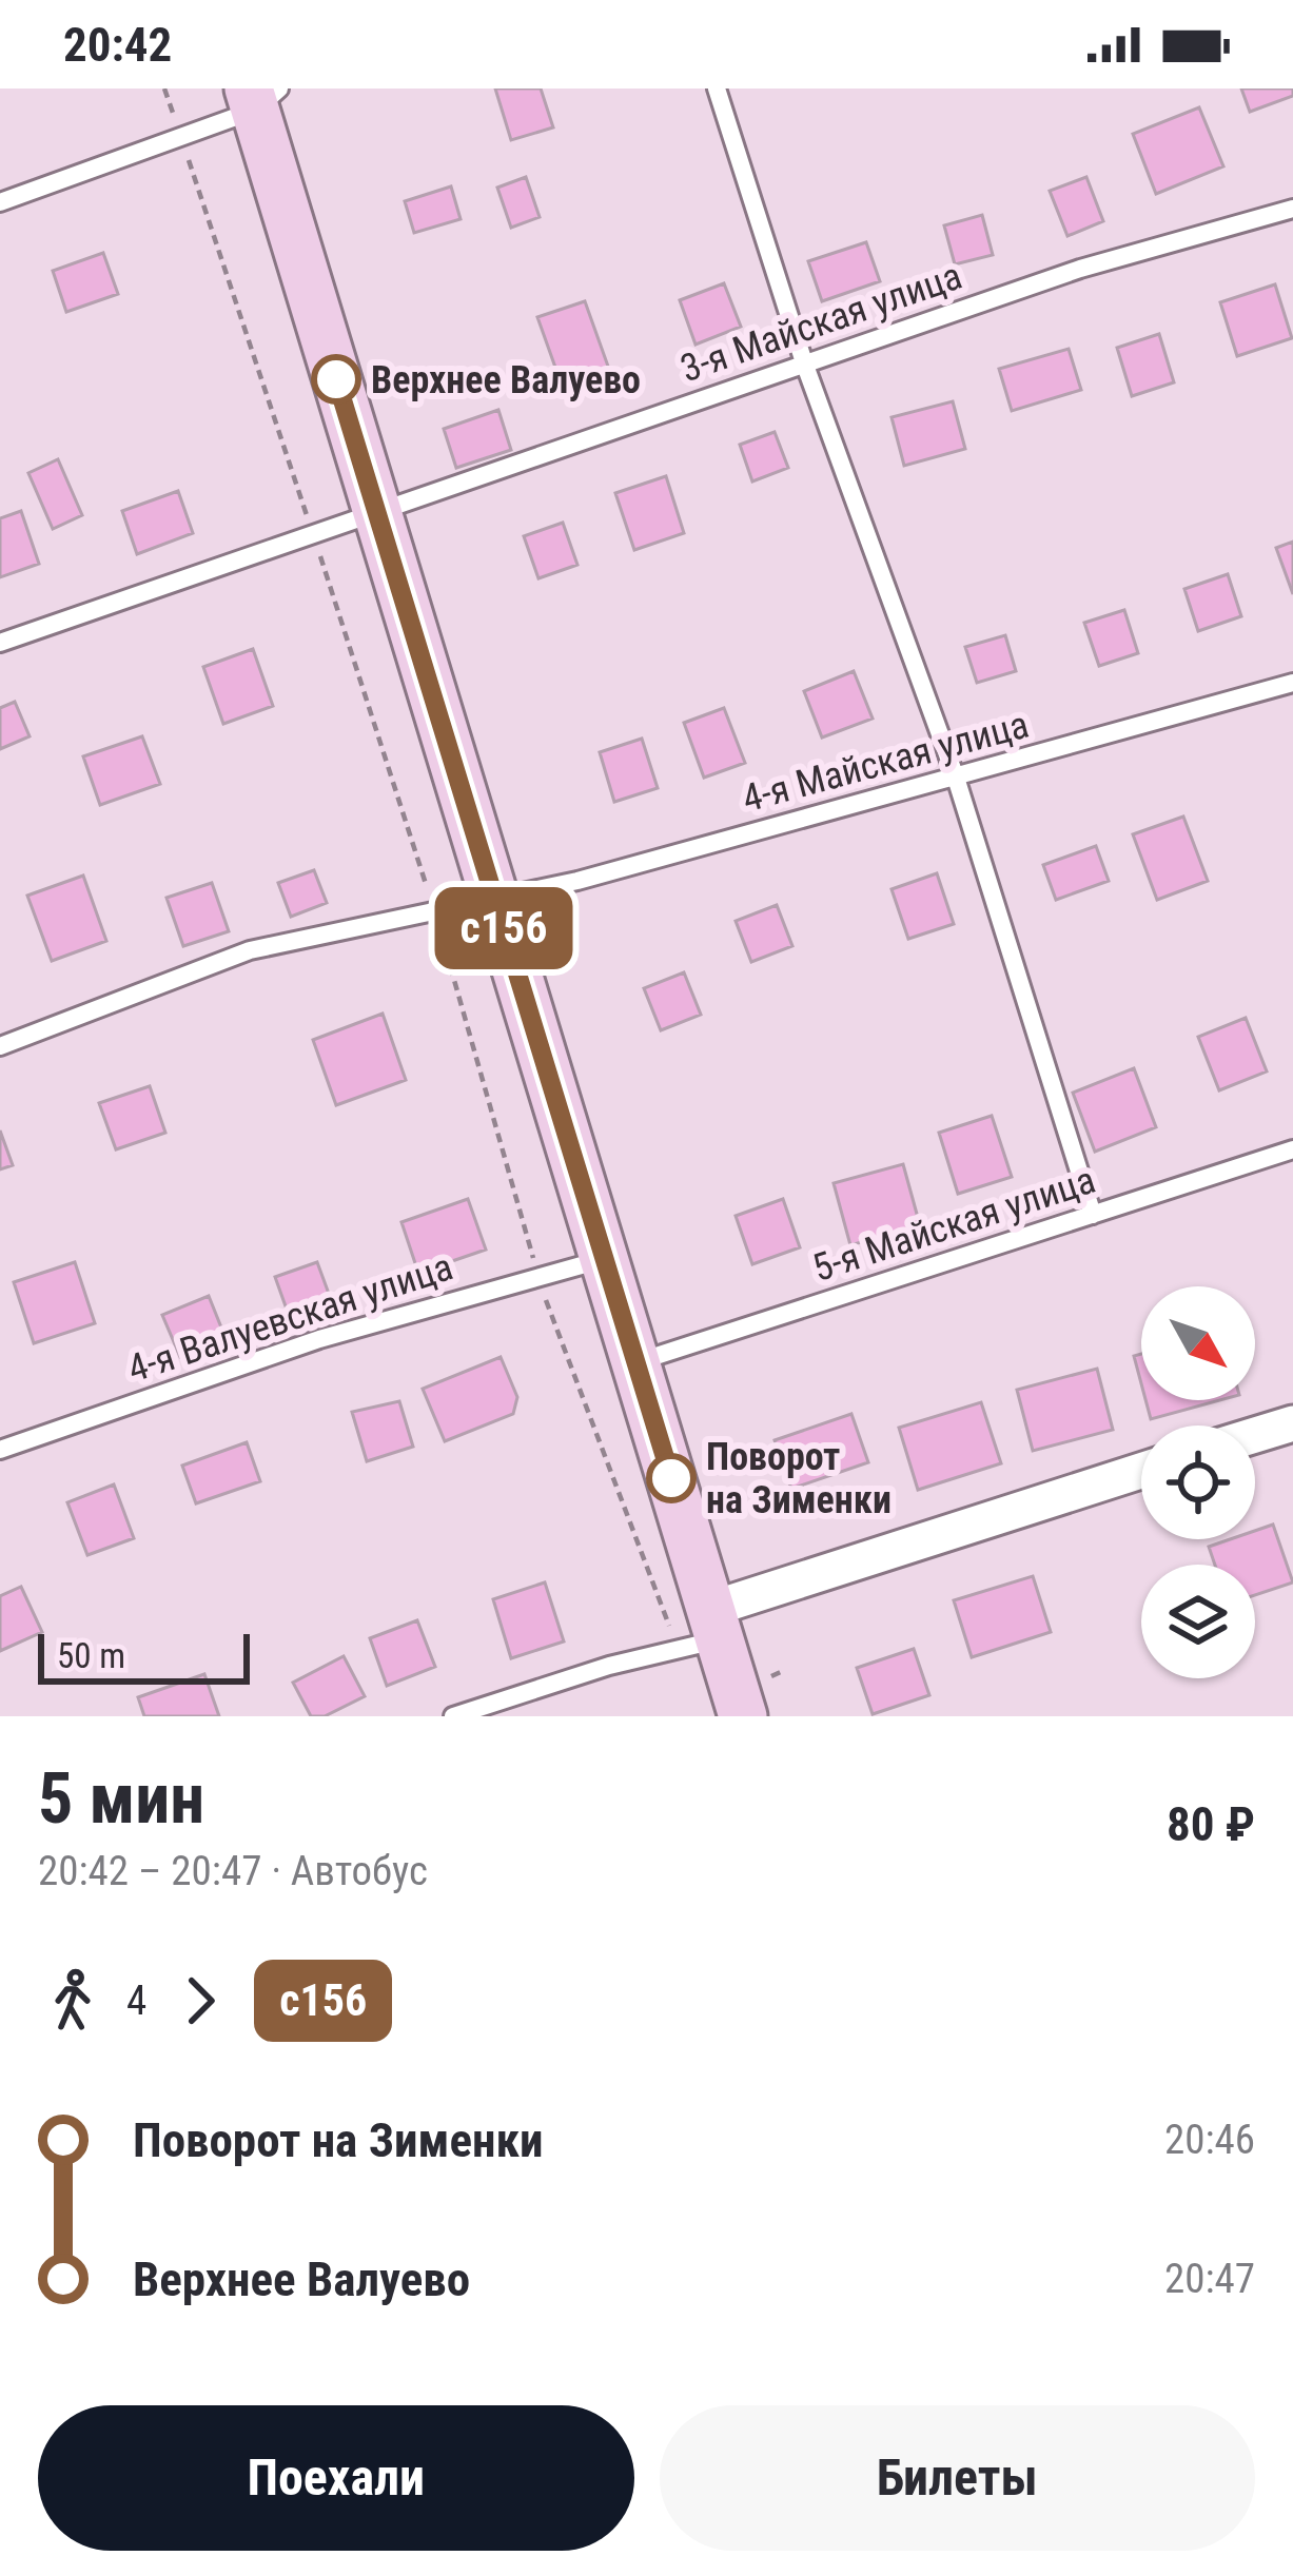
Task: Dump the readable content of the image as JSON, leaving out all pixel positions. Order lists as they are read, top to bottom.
{
  "streets": {
    "lane": [
      "3-я Майская улица",
      "4-я Майская улица",
      "5-я Майская улица",
      "4-я Валуевская улица"
    ]
  },
  "places": ["Верхнее Валуево", "Поворот на Зименки"],
  "lines": ["bus line с156"],
  "scale_bar": "50 m",
  "north": "bottom right",
  "page": {
    "status": "20:42",
    "on_map": "с156",
    "scale": "50 m",
    "heading": ["5 мин", "20:42 – 20:47 · Автобус", "80 ₽"],
    "legs": ["4", "с156"],
    "list": [
      {
        "name": "Поворот на Зименки",
        "value": "20:46"
      },
      {
        "name": "Верхнее Валуево",
        "value": "20:47"
      }
    ],
    "buttons": ["Поехали", "Билеты"]
  }
}
